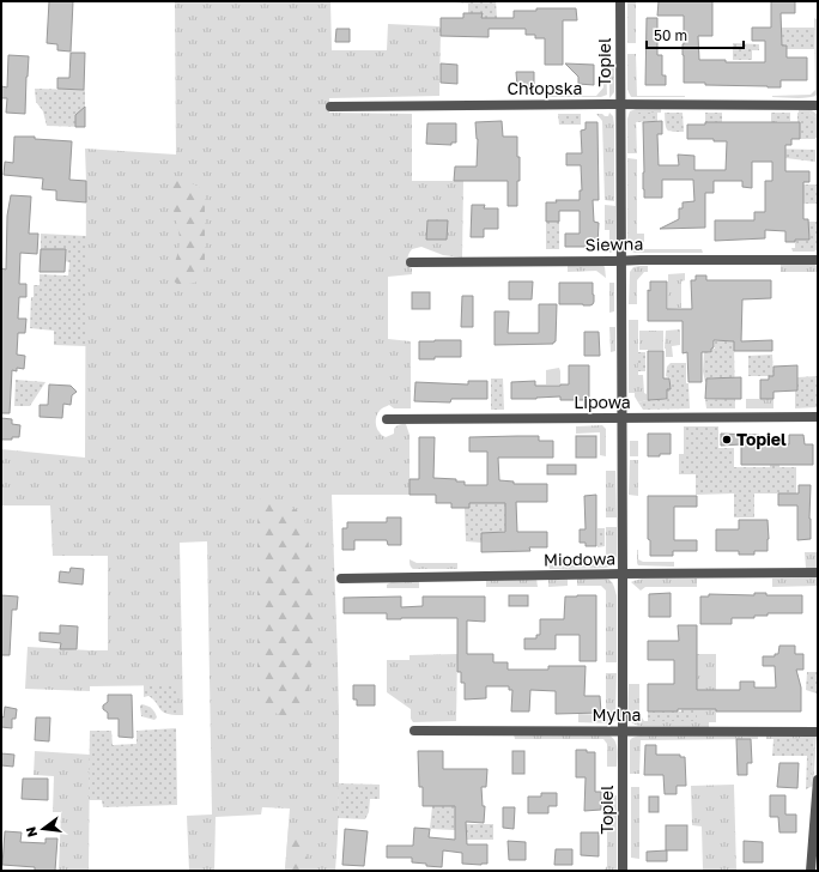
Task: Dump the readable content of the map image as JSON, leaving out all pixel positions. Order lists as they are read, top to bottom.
{
  "streets": {
    "street": [
      "Topiel",
      "Chłopska",
      "Siewna",
      "Lipowa",
      "Miodowa",
      "Mylna"
    ]
  },
  "crossings": [
    ["Topiel", "Chłopska"],
    ["Topiel", "Siewna"],
    ["Topiel", "Lipowa"],
    ["Topiel", "Miodowa"],
    ["Topiel", "Mylna"]
  ],
  "places": ["Topiel"],
  "scale_bar": "50 m",
  "north": "left"
}
